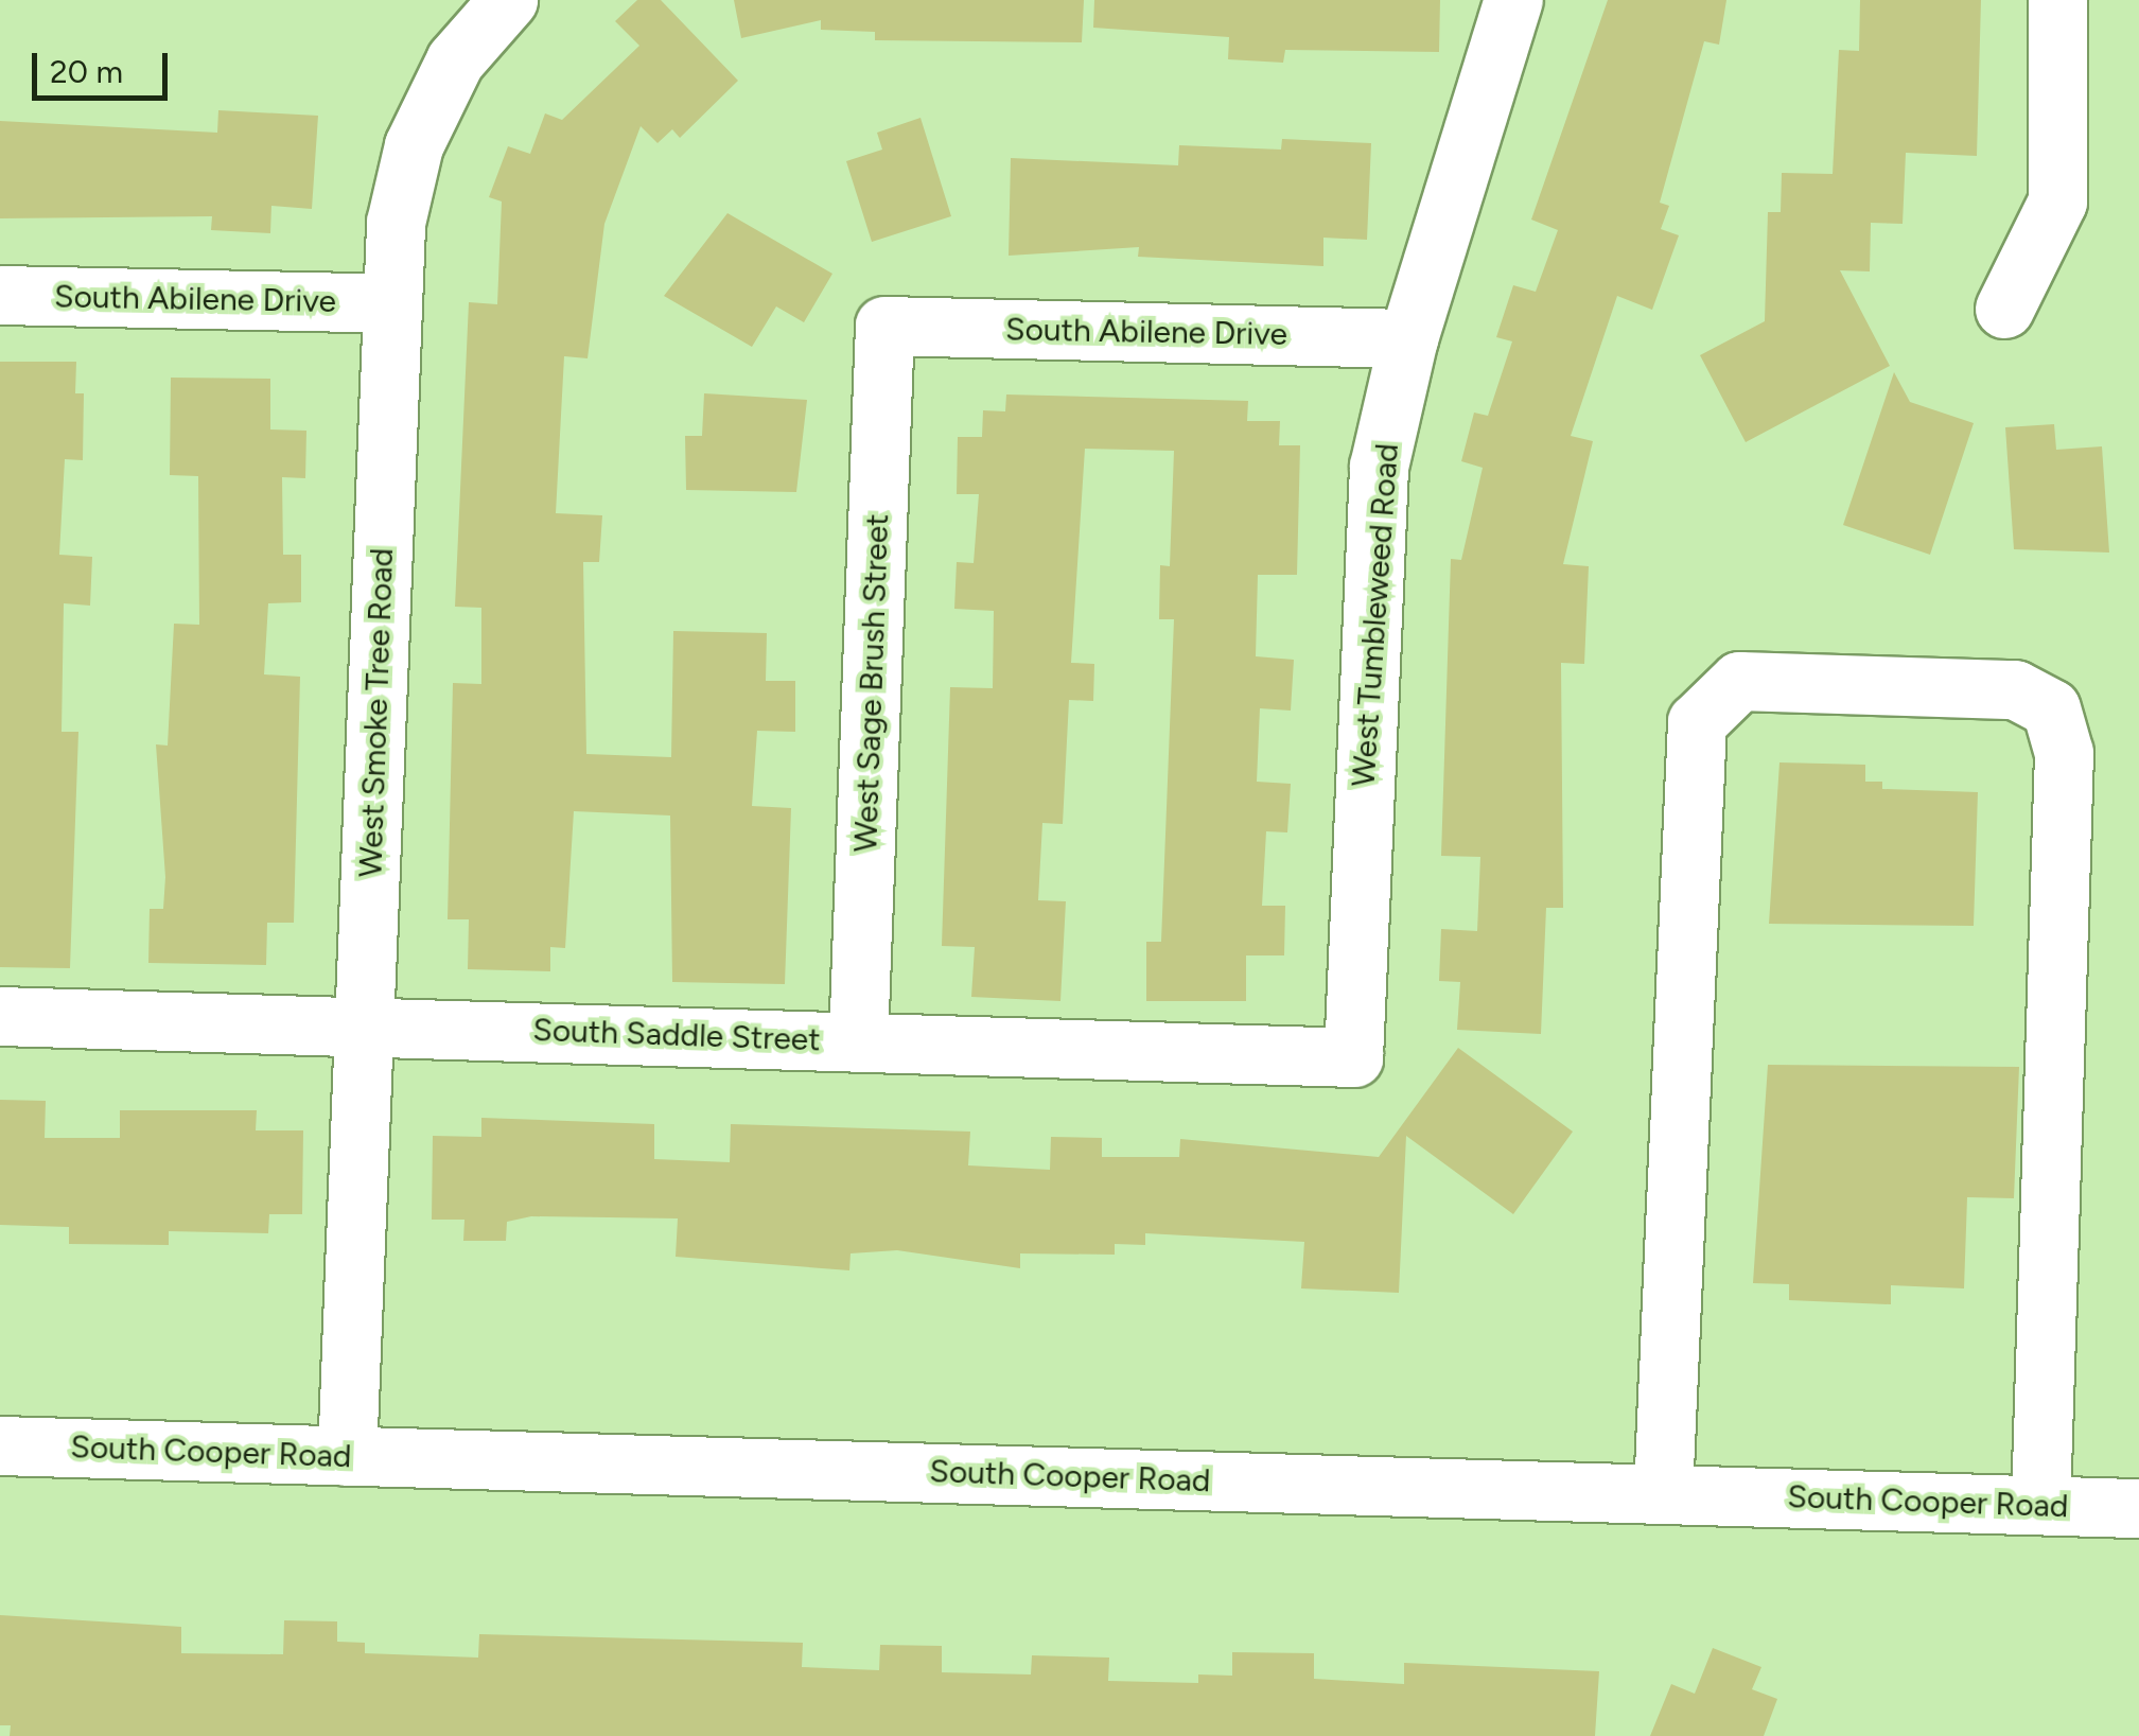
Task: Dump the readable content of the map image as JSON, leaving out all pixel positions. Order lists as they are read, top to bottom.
{
  "streets": {
    "street": [
      "South Abilene Drive",
      "West Tumbleweed Road",
      "West Sage Brush Street",
      "West Smoke Tree Road",
      "South Saddle Street",
      "South Cooper Road"
    ]
  },
  "crossings": [
    ["South Abilene Drive", "West Tumbleweed Road"],
    ["South Abilene Drive", "West Sage Brush Street"],
    ["South Abilene Drive", "West Smoke Tree Road"],
    ["West Tumbleweed Road", "South Saddle Street"],
    ["West Sage Brush Street", "South Saddle Street"],
    ["West Smoke Tree Road", "South Saddle Street"],
    ["West Smoke Tree Road", "South Cooper Road"]
  ],
  "scale_bar": "20 m"
}
